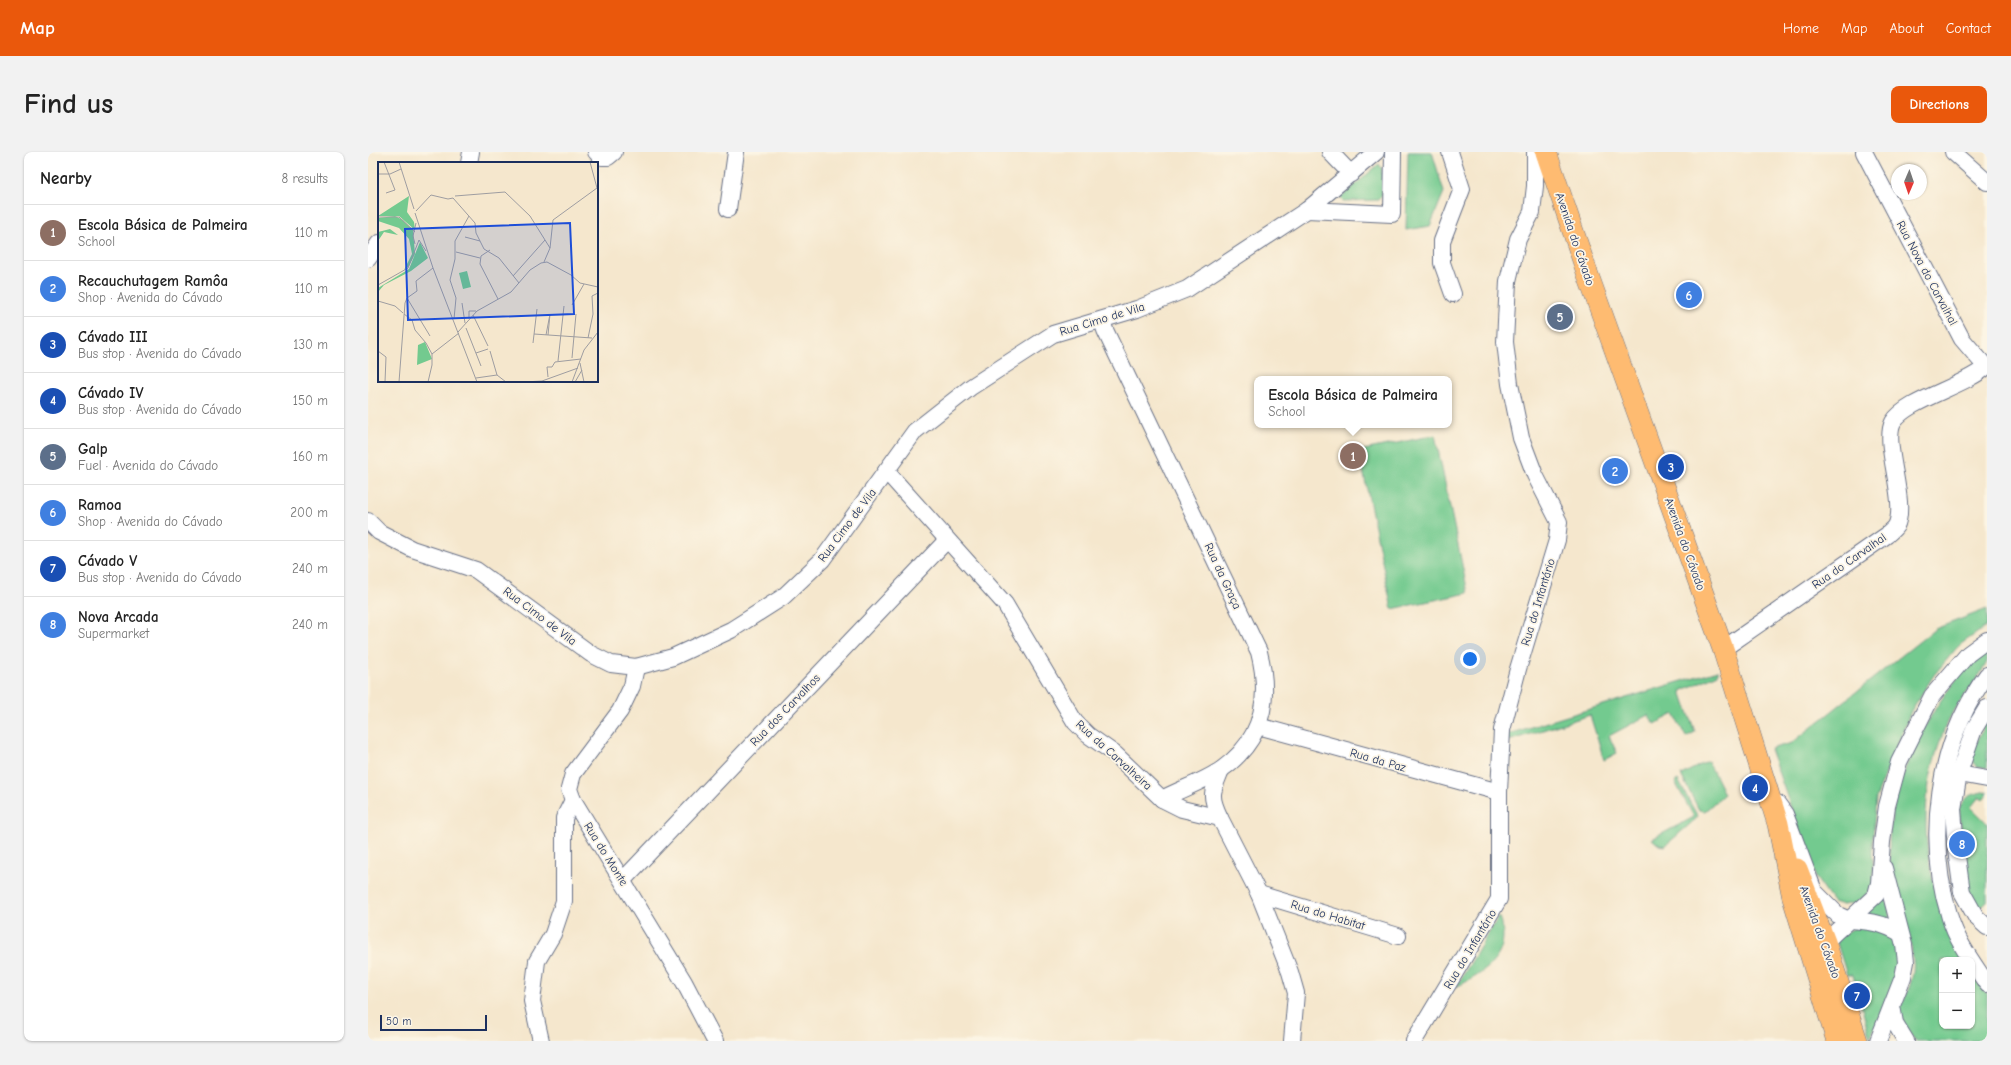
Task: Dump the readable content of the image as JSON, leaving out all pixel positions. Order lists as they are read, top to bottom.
{
  "streets": {
    "main road": ["Avenida do Cávado"],
    "street": [
      "Rua Nova do Carvalhal",
      "Rua Cimo de Vila",
      "Rua do Carvalhal",
      "Rua da Graça",
      "Rua do Infantário",
      "Rua dos Carvalhos",
      "Rua da Carvalheira",
      "Rua da Paz",
      "Rua do Monte",
      "Rua do Habitat"
    ]
  },
  "crossings": [
    ["Avenida do Cávado", "Rua do Carvalhal"],
    ["Rua Nova do Carvalhal", "Rua do Carvalhal"],
    ["Rua Cimo de Vila", "Rua da Graça"],
    ["Rua Cimo de Vila", "Rua da Carvalheira"],
    ["Rua Cimo de Vila", "Rua do Monte"],
    ["Rua da Graça", "Rua da Carvalheira"],
    ["Rua da Graça", "Rua da Paz"],
    ["Rua do Infantário", "Rua da Paz"],
    ["Rua dos Carvalhos", "Rua da Carvalheira"],
    ["Rua dos Carvalhos", "Rua do Monte"]
  ],
  "scale_bar": "50 m",
  "north": "bottom",
  "page": {
    "header": "Map",
    "nav": [
      "Home",
      "Map",
      "About",
      "Contact"
    ],
    "buttons": "Directions",
    "title": "Find us",
    "heading": ["Nearby", "8 results"],
    "list": [
      {
        "mark": "1",
        "name": "Escola Básica de Palmeira",
        "note": "School",
        "value": "110 m"
      },
      {
        "mark": "2",
        "name": "Recauchutagem Ramôa",
        "note": "Shop · Avenida do Cávado",
        "value": "110 m"
      },
      {
        "mark": "3",
        "name": "Cávado III",
        "note": "Bus stop · Avenida do Cávado",
        "value": "130 m"
      },
      {
        "mark": "4",
        "name": "Cávado IV",
        "note": "Bus stop · Avenida do Cávado",
        "value": "150 m"
      },
      {
        "mark": "5",
        "name": "Galp",
        "note": "Fuel · Avenida do Cávado",
        "value": "160 m"
      },
      {
        "mark": "6",
        "name": "Ramoa",
        "note": "Shop · Avenida do Cávado",
        "value": "200 m"
      },
      {
        "mark": "7",
        "name": "Cávado V",
        "note": "Bus stop · Avenida do Cávado",
        "value": "240 m"
      },
      {
        "mark": "8",
        "name": "Nova Arcada",
        "note": "Supermarket",
        "value": "240 m"
      }
    ],
    "pins": [
      "6",
      "5",
      "1",
      "3",
      "2",
      "4",
      "8",
      "7"
    ],
    "popup": ["Escola Básica de Palmeira", "School"],
    "map_buttons": ["+", "−"],
    "scale": "50 m"
  }
}
